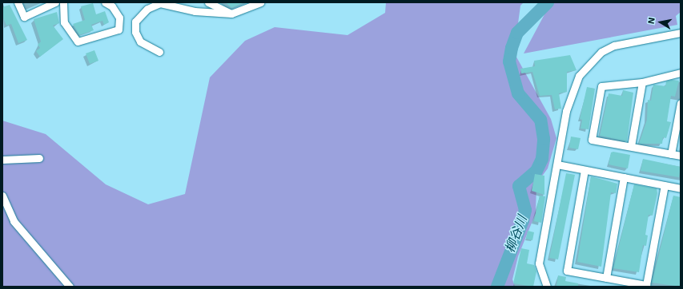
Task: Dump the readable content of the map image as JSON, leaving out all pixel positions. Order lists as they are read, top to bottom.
{
  "water": ["柳谷川"],
  "north": "left"
}
